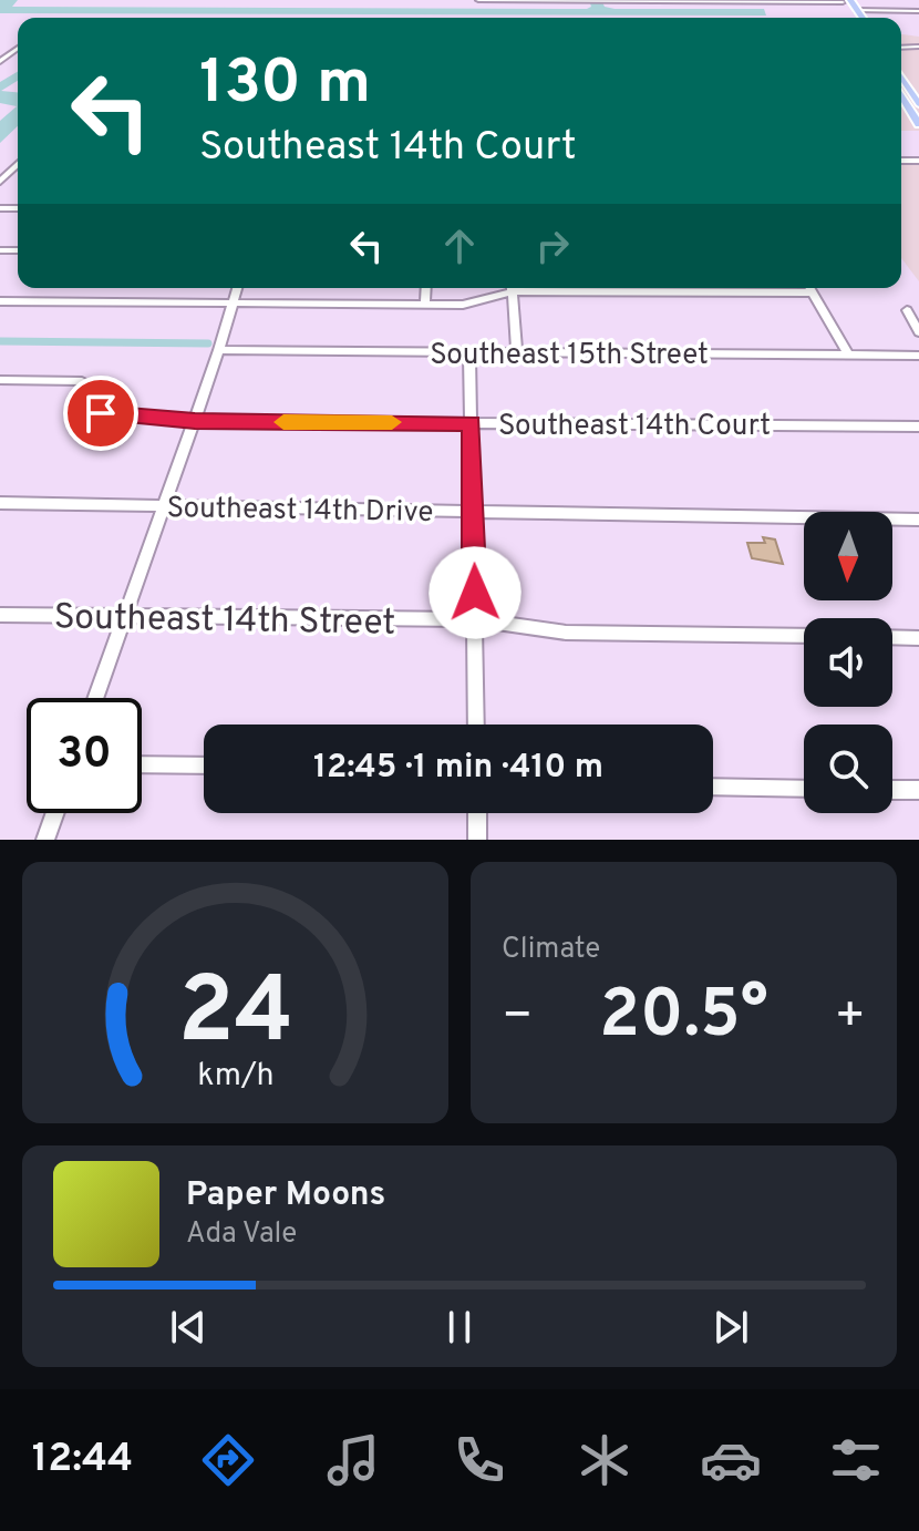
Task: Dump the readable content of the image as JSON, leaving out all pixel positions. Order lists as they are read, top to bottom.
{
  "streets": {
    "street": [
      "Southeast 15th Street",
      "Southeast 14th Court",
      "Southeast 14th Drive",
      "Southeast 14th Street"
    ]
  },
  "north": "bottom",
  "page": {
    "turn": ["130 m", "Southeast 14th Court"],
    "limit": "30",
    "trip": "12:45 · 1 min · 410 m",
    "tile": "Climate",
    "heat": ["−", "20.5°", "+"],
    "song": ["Paper Moons", "Ada Vale"],
    "tabs": "12:44",
    "gauge": ["24", "km/h"]
  }
}
